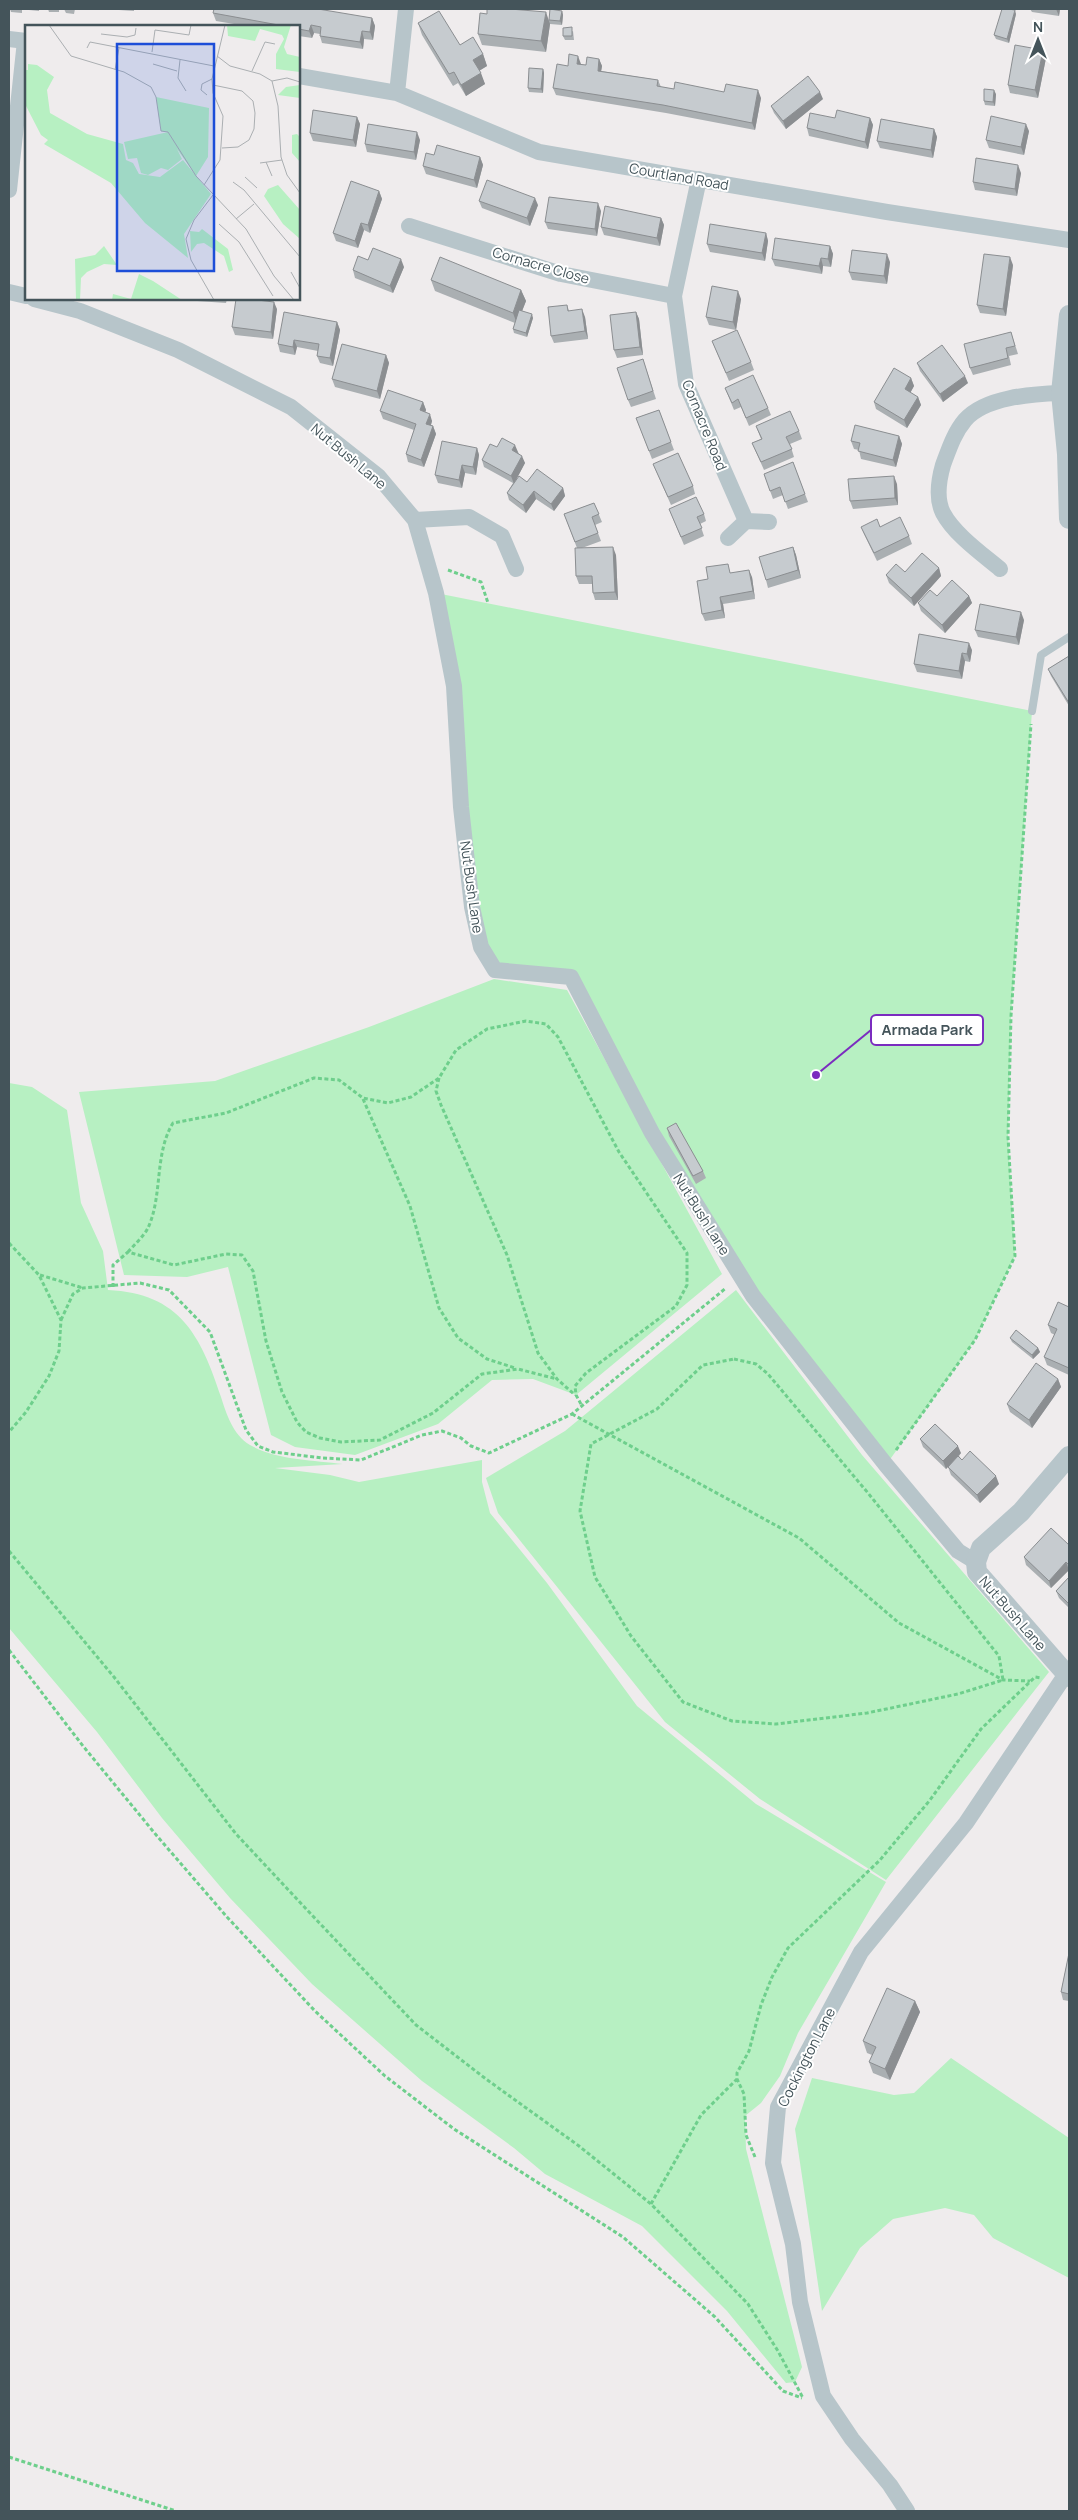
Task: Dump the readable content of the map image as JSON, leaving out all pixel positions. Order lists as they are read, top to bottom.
{
  "streets": {
    "street": [
      "Courtland Road",
      "Cornacre Close",
      "Cornacre Road",
      "Nut Bush Lane",
      "Cockington Lane"
    ]
  },
  "crossings": [
    ["Courtland Road", "Cornacre Road"],
    ["Cornacre Close", "Cornacre Road"],
    ["Nut Bush Lane", "Cockington Lane"]
  ],
  "places": ["Armada Park"],
  "north": "top"
}
